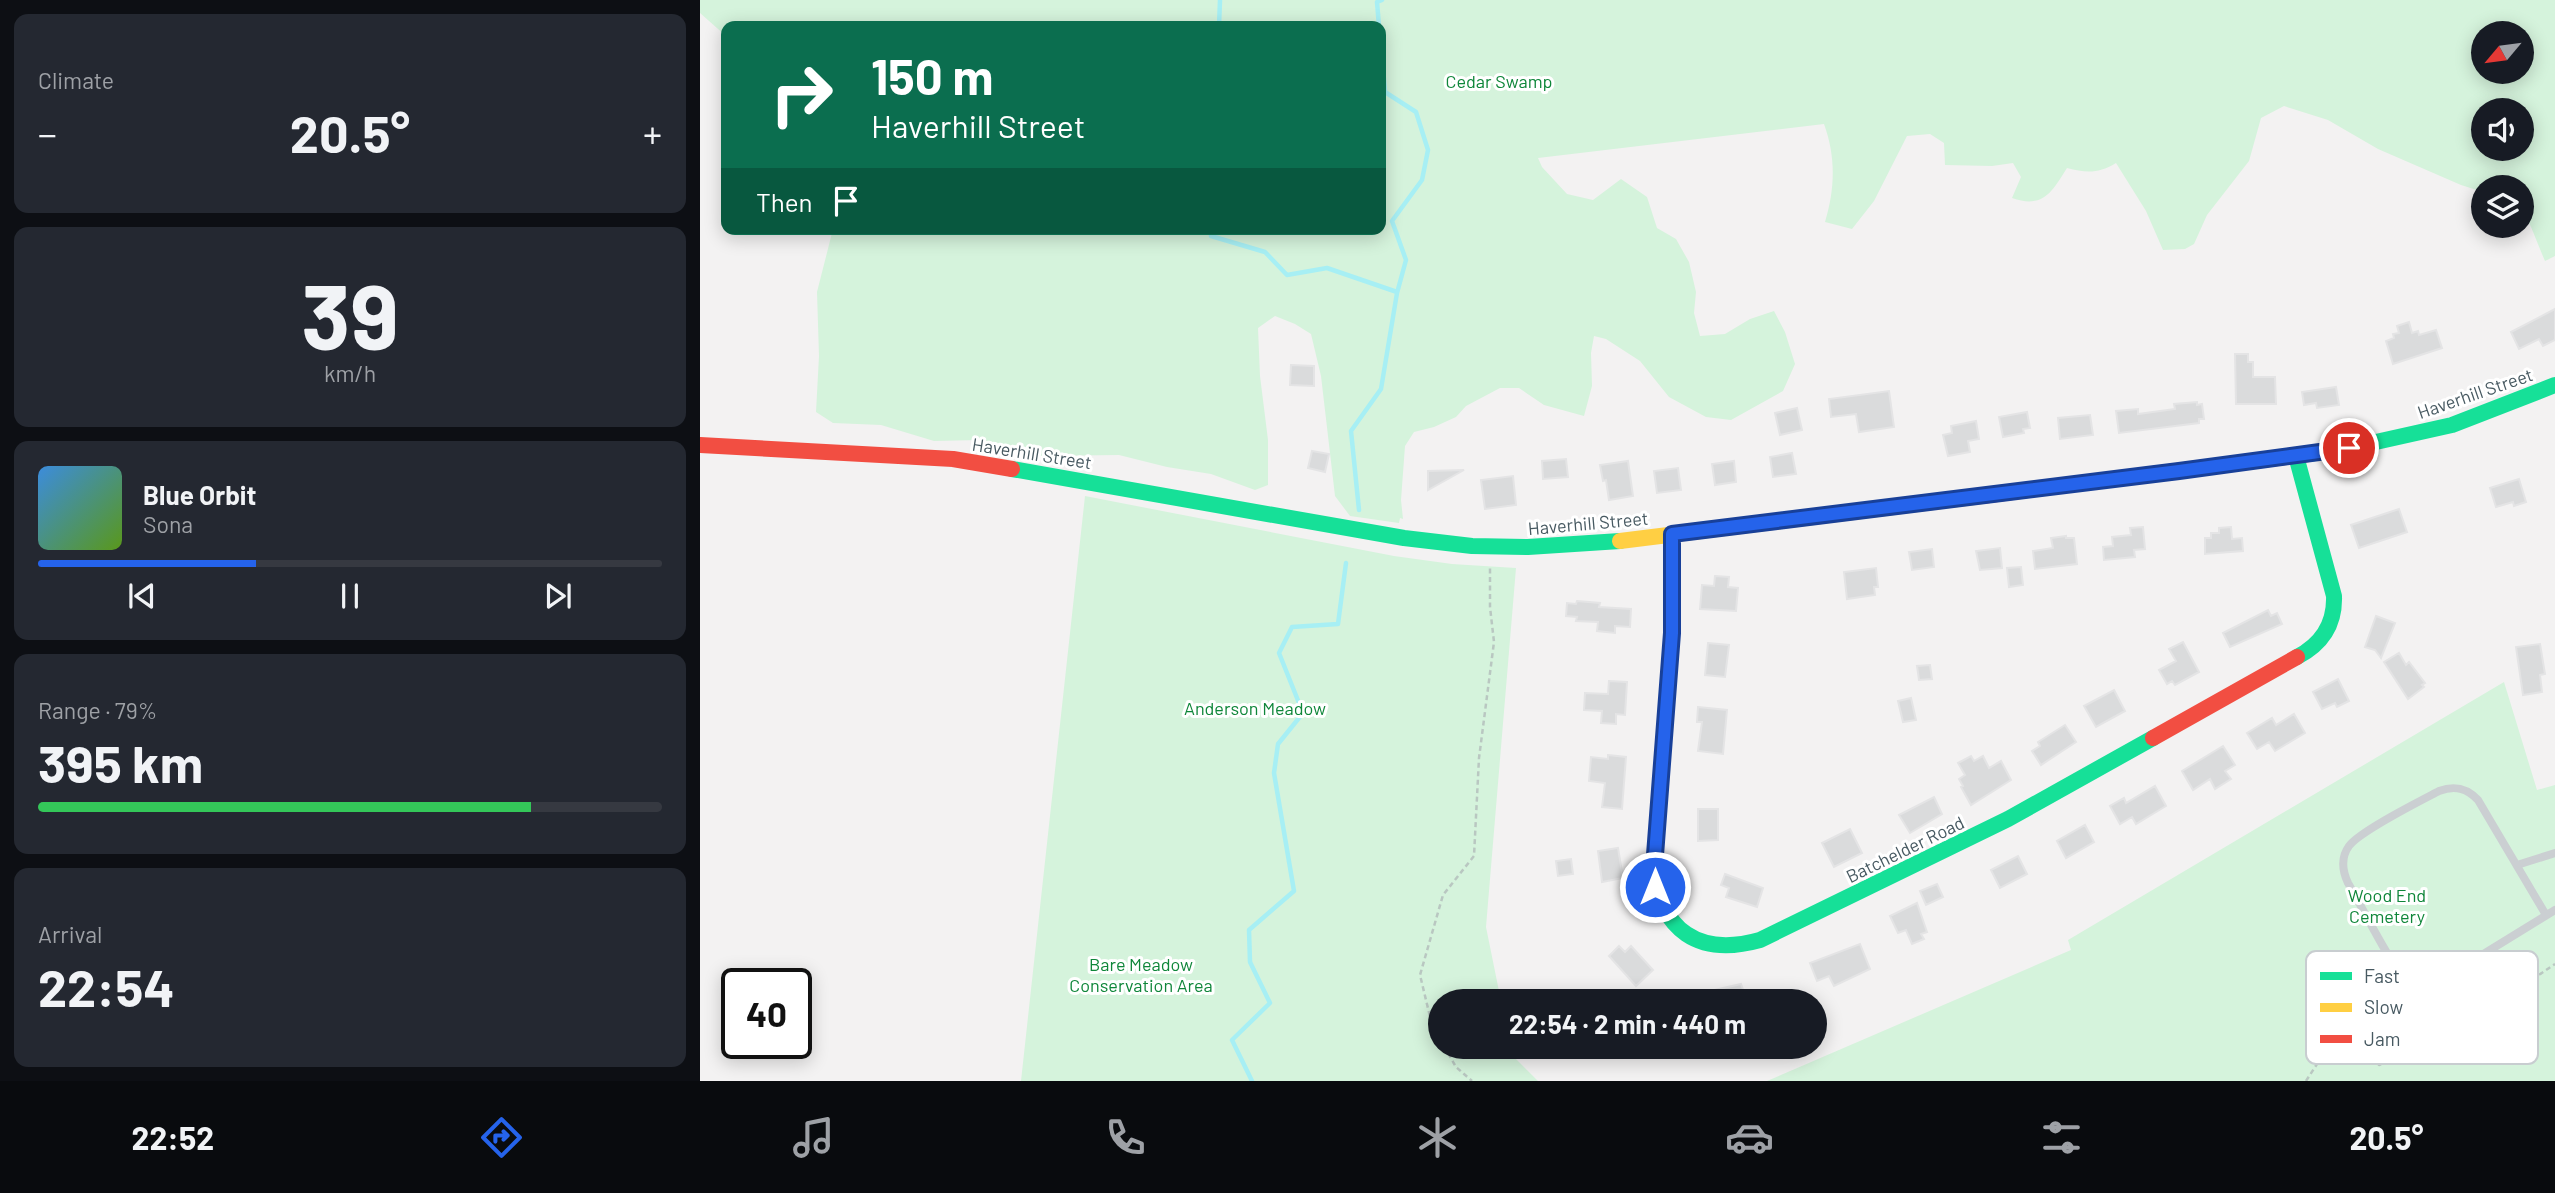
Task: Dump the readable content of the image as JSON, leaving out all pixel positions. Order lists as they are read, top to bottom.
{
  "streets": {
    "main road": ["Haverhill Street", "Batchelder Road"]
  },
  "crossings": [
    ["Haverhill Street", "Batchelder Road"]
  ],
  "parks": [
    "Cedar Swamp",
    "Anderson Meadow",
    "Wood End Cemetery",
    "Bare Meadow Conservation Area"
  ],
  "legend": ["Fast", "Slow", "Jam"],
  "north": "bottom left",
  "page": {
    "tile": [
      "Climate",
      ["39", "km/h"],
      ["Range · 79%", "395 km"],
      ["Arrival", "22:54"]
    ],
    "turn": ["150 m", "Haverhill Street"],
    "heat": ["−", "20.5°", "+"],
    "then": "Then",
    "song": ["Blue Orbit", "Sona"],
    "limit": "40",
    "trip": "22:54 · 2 min · 440 m",
    "tabs": ["22:52", "20.5°"]
  }
}
